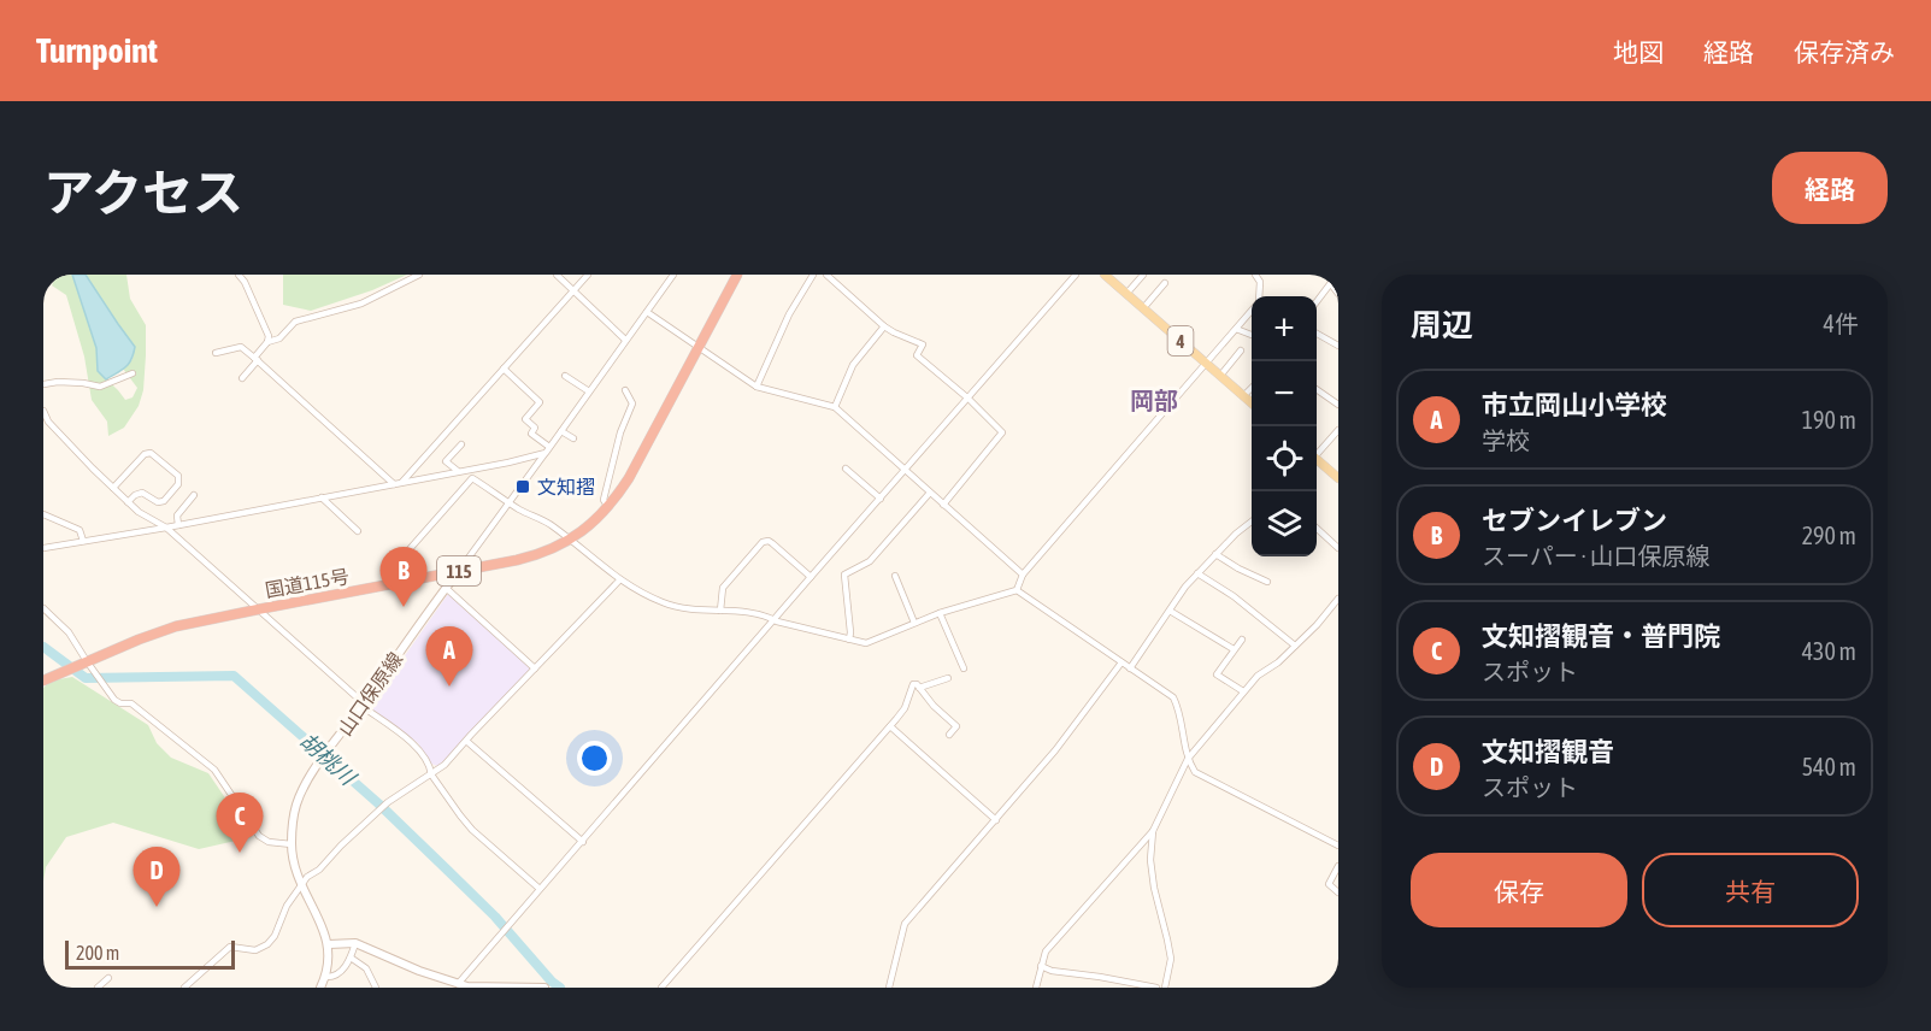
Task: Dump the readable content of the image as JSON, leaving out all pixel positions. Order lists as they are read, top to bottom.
{
  "streets": {
    "highway": ["115", "国道115号"],
    "main road": ["4", "山口保原線"]
  },
  "crossings": [
    ["国道115号", "山口保原線"]
  ],
  "districts": ["岡部"],
  "water": ["胡桃川"],
  "places": {
    "transit": ["文知摺"]
  },
  "scale_bar": "200 m",
  "page": {
    "header": "Turnpoint",
    "nav": ["地図", "経路", "保存済み"],
    "title": "アクセス",
    "buttons": [
      "経路",
      ["保存", "共有"]
    ],
    "heading": ["周辺", "4件"],
    "map_buttons": ["+", "−"],
    "list": [
      {
        "mark": "A",
        "name": "市立岡山小学校",
        "note": "学校",
        "value": "190 m"
      },
      {
        "mark": "B",
        "name": "セブンイレブン",
        "note": "スーパー · 山口保原線",
        "value": "290 m"
      },
      {
        "mark": "C",
        "name": "文知摺観音・普門院",
        "note": "スポット",
        "value": "430 m"
      },
      {
        "mark": "D",
        "name": "文知摺観音",
        "note": "スポット",
        "value": "540 m"
      }
    ],
    "pins": [
      "B",
      "A",
      "C",
      "D"
    ],
    "scale": "200 m"
  }
}
